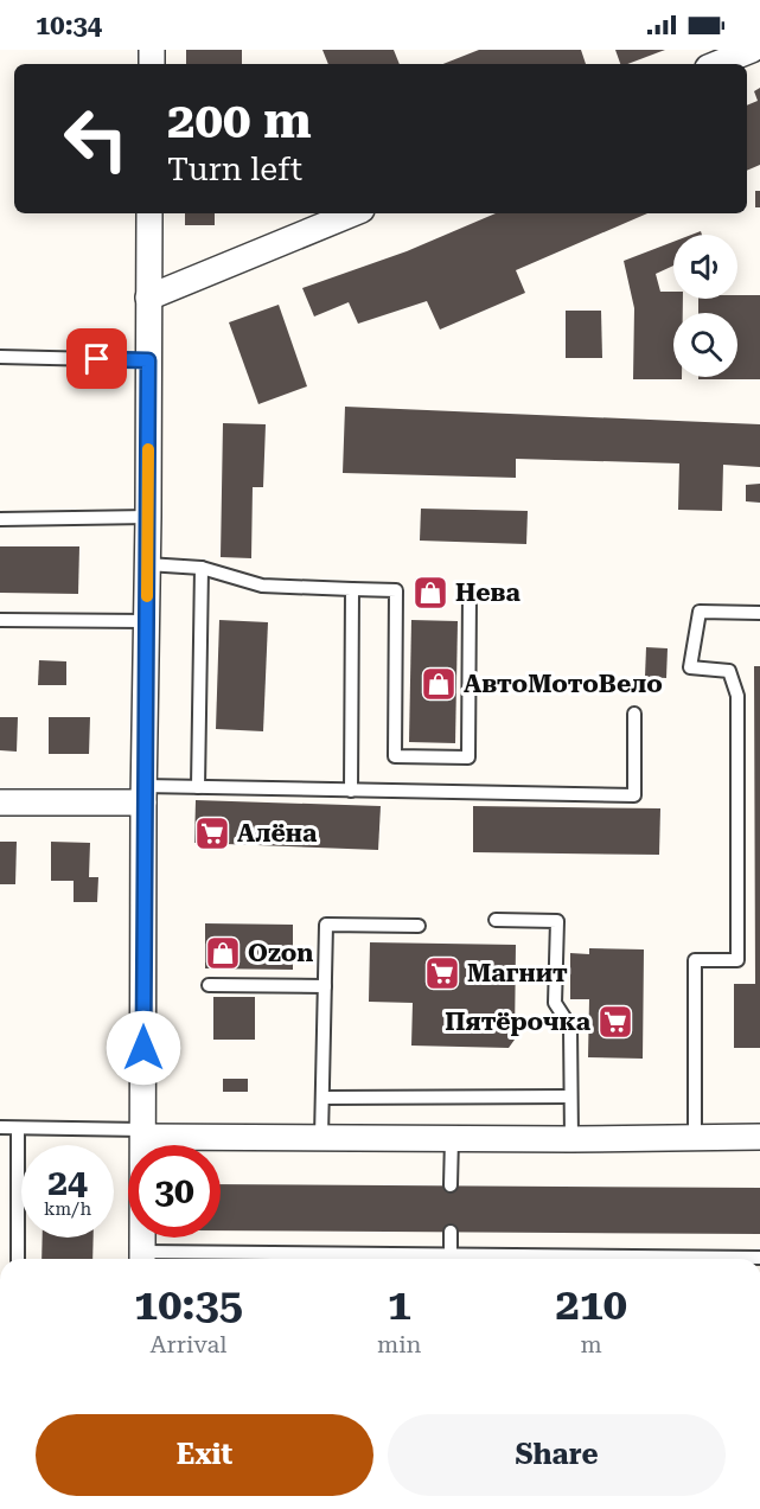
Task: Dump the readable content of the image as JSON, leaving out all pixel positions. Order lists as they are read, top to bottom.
{
  "places": {
    "shop": ["Нева", "АвтоМотоВело", "Ozon"],
    "supermarket": ["Алёна", "Магнит", "Пятёрочка"]
  },
  "page": {
    "status": "10:34",
    "turn": ["200 m", "Turn left"],
    "speed": "24 km/h",
    "limit": "30",
    "eta": [
      "10:35",
      "Arrival",
      "1",
      "min",
      "210",
      "m"
    ],
    "buttons": ["Exit", "Share"]
  }
}
